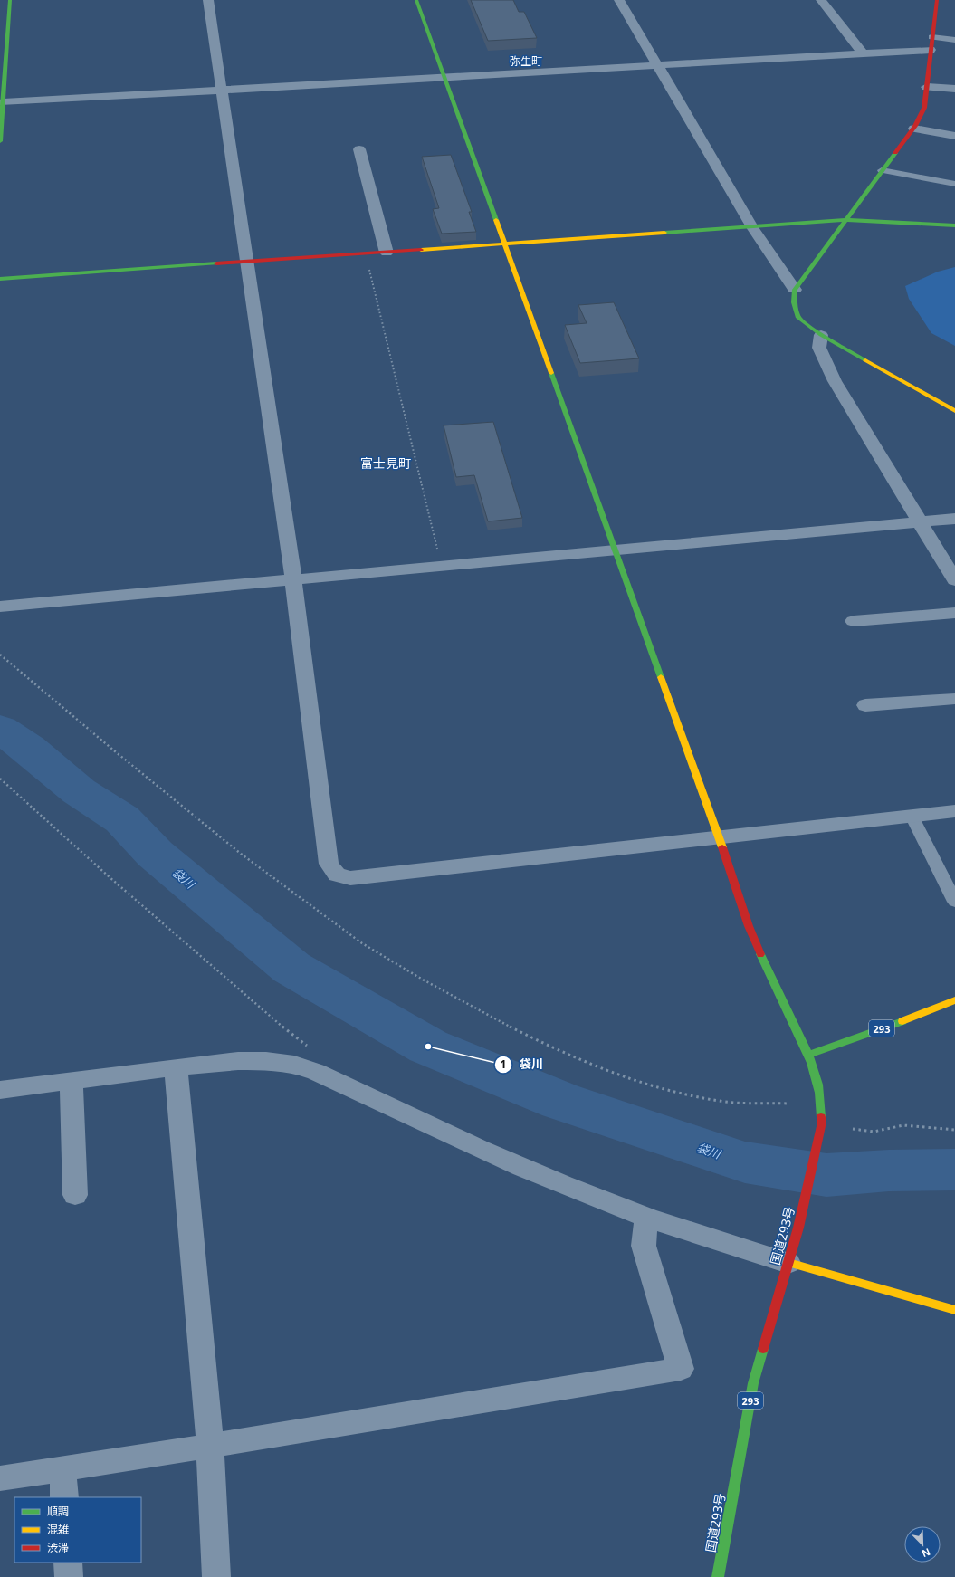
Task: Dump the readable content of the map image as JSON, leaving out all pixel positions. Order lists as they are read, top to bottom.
{
  "streets": {
    "main road": ["293", "国道293号"]
  },
  "crossings": [
    ["293", "国道293号"]
  ],
  "districts": ["弥生町", "富士見町"],
  "water": ["袋川"],
  "places": ["袋川"],
  "legend": ["順調", "混雑", "渋滞"],
  "north": "bottom right"
}
